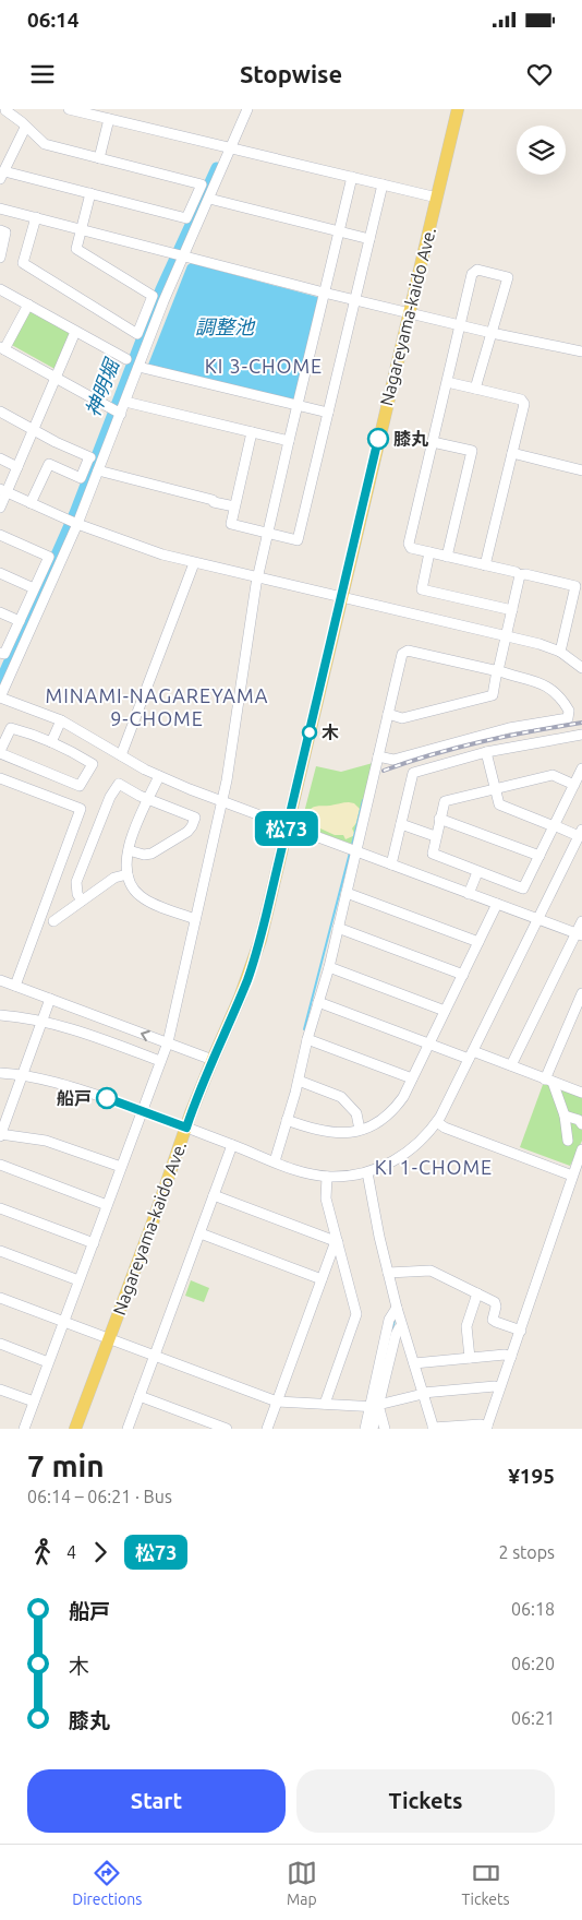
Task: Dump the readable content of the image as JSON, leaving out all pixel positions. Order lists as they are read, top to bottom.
{
  "streets": {
    "main road": ["Nagareyama-kaido Ave."]
  },
  "districts": ["KI 3-CHOME", "MINAMI-NAGAREYAMA 9-CHOME", "KI 1-CHOME"],
  "water": ["調整池", "神明堀"],
  "places": ["膝丸", "木", "船戸"],
  "lines": ["bus line 松73"],
  "page": {
    "status": "06:14",
    "header": "Stopwise",
    "on_map": "松73",
    "heading": ["7 min", "06:14 – 06:21 · Bus", "¥195"],
    "legs": ["4", "松73", "2 stops"],
    "list": [
      {
        "name": "船戸",
        "value": "06:18"
      },
      {
        "name": "木",
        "value": "06:20"
      },
      {
        "name": "膝丸",
        "value": "06:21"
      }
    ],
    "buttons": ["Start", "Tickets"],
    "tabs": ["Directions", "Map", "Tickets"]
  }
}
